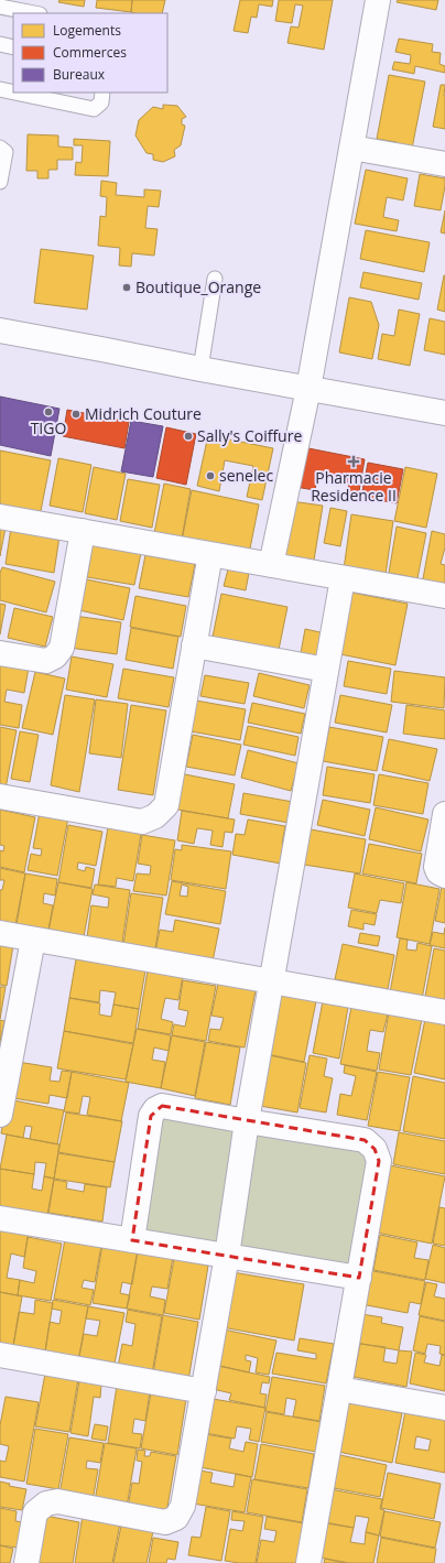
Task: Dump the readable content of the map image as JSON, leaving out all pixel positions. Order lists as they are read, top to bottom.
{
  "places": {
    "other": [
      "Boutique_Orange",
      "TIGO",
      "Midrich Couture",
      "Sally's Coiffure",
      "senelec"
    ],
    "health": ["Pharmacie Residence II"]
  },
  "legend": ["Logements", "Commerces", "Bureaux"]
}
